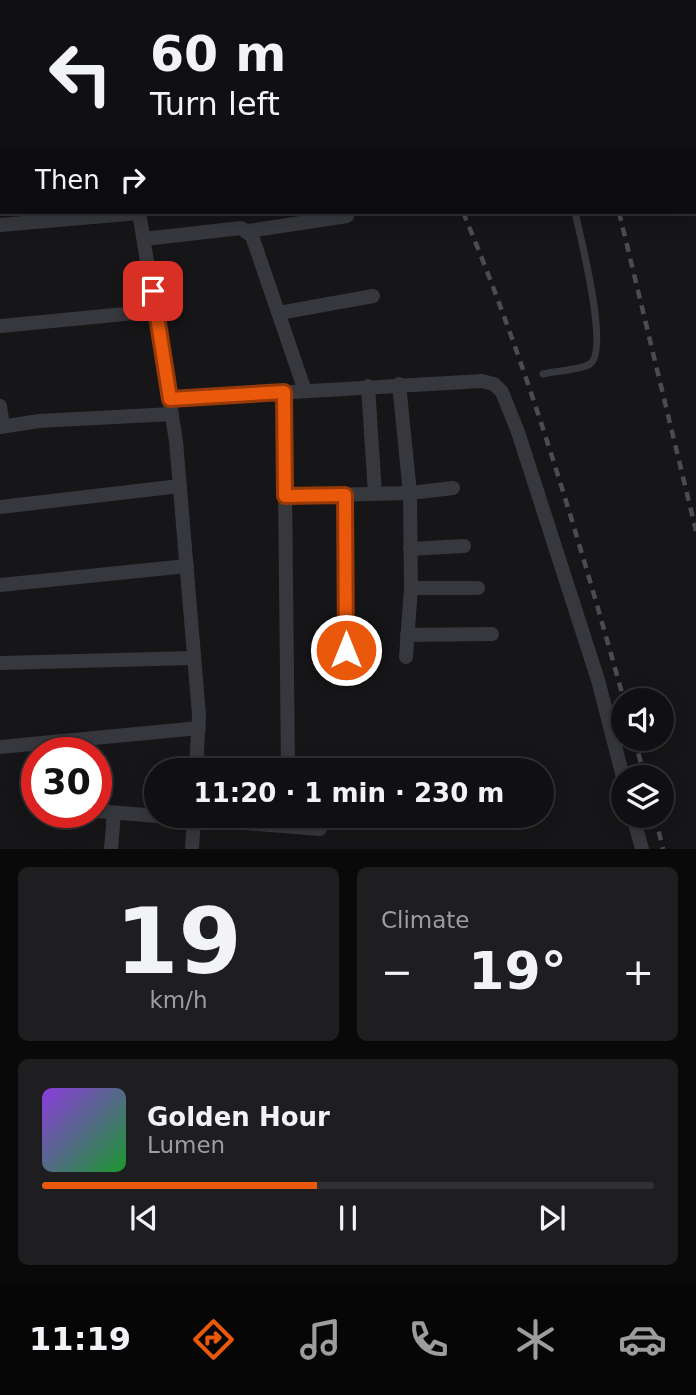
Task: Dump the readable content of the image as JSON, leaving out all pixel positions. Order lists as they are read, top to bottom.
{
  "page": {
    "turn": ["60 m", "Turn left"],
    "then": "Then",
    "limit": "30",
    "trip": "11:20 · 1 min · 230 m",
    "tile": [
      ["19", "km/h"],
      "Climate"
    ],
    "heat": ["−", "19°", "+"],
    "song": ["Golden Hour", "Lumen"],
    "tabs": "11:19"
  }
}
